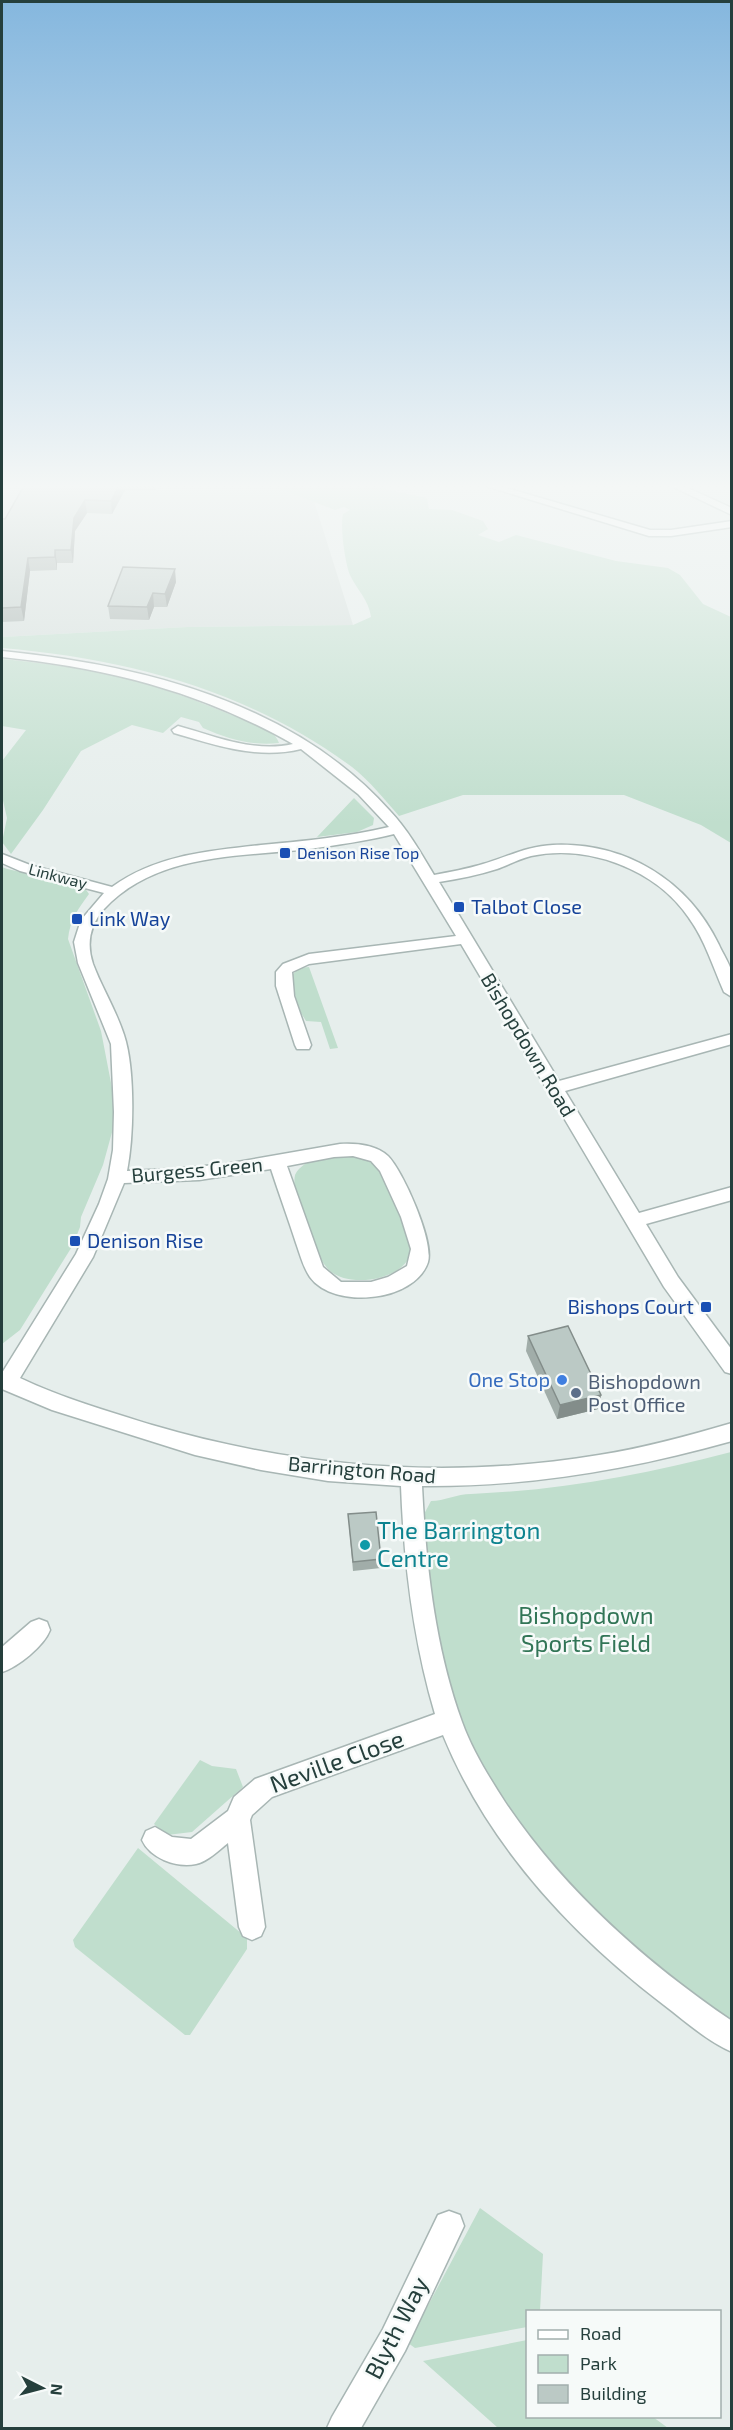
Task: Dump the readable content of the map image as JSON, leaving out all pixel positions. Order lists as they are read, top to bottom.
{
  "streets": {
    "street": [
      "Linkway",
      "Bishopdown Road",
      "Burgess Green",
      "Barrington Road",
      "Neville Close",
      "Blyth Way"
    ]
  },
  "parks": ["Bishopdown Sports Field"],
  "places": {
    "transit": [
      "Denison Rise Top",
      "Talbot Close",
      "Link Way",
      "Denison Rise",
      "Bishops Court"
    ],
    "other": ["One Stop", "Bishopdown Post Office", "The Barrington Centre"]
  },
  "legend": ["Road", "Park", "Building"],
  "north": "right"
}
